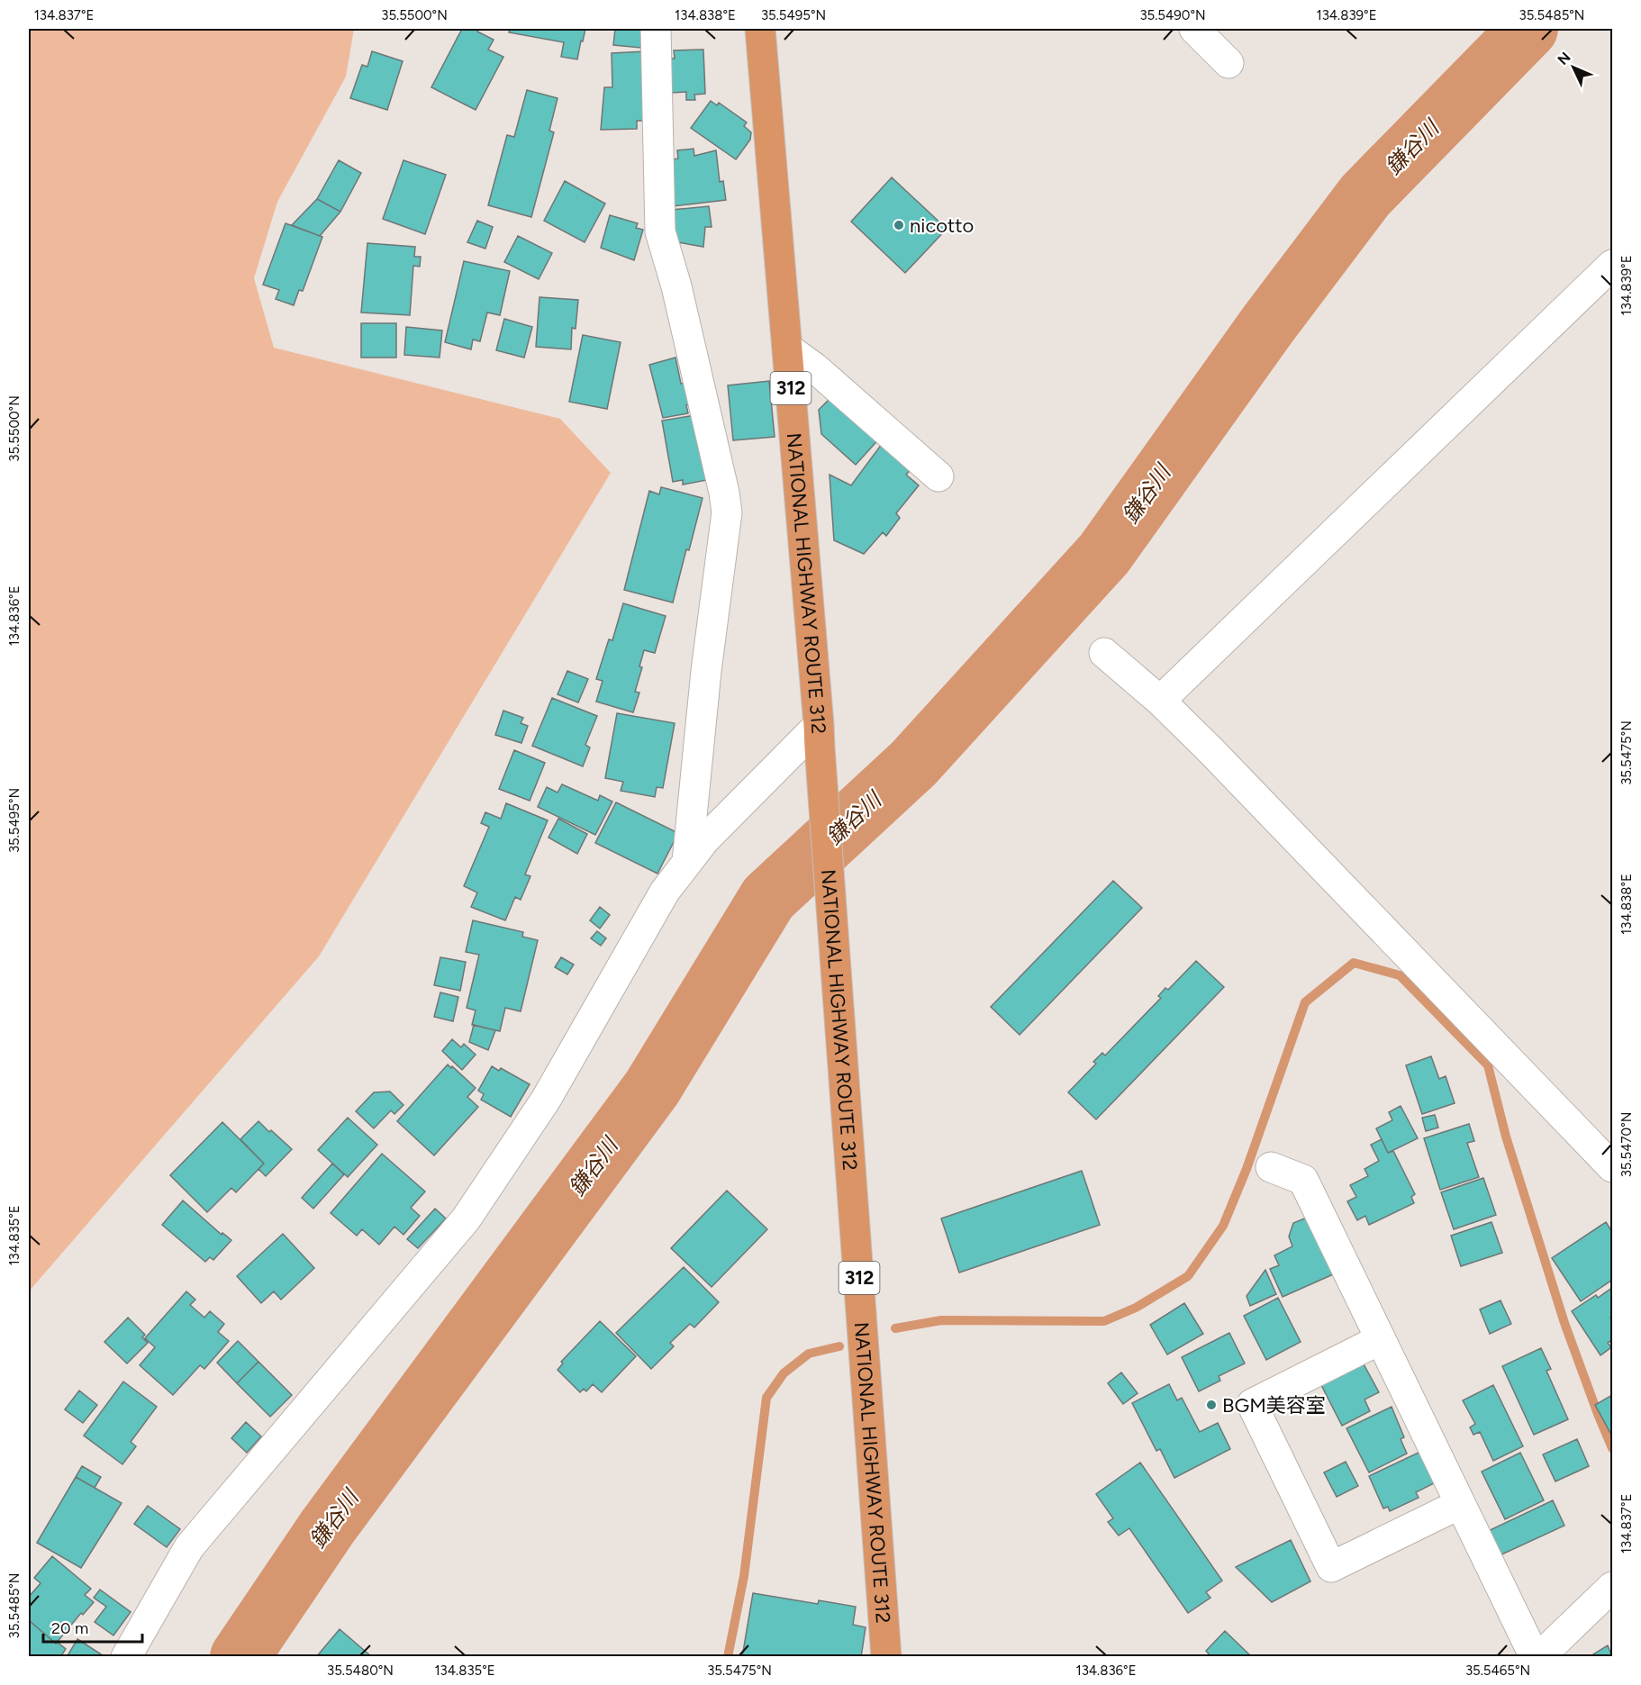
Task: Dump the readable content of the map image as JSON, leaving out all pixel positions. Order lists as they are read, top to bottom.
{
  "streets": {
    "highway": ["312", "NATIONAL HIGHWAY ROUTE 312"]
  },
  "water": ["鎌谷川"],
  "places": ["nicotto", "BGM美容室"],
  "scale_bar": "20 m",
  "north": "top left",
  "coordinates": [
    "134.837°E",
    "35.5500°N",
    "134.838°E",
    "35.5495°N",
    "35.5490°N",
    "134.839°E",
    "35.5485°N",
    "134.836°E",
    "35.5475°N",
    "35.5470°N",
    "134.835°E",
    "35.5480°N",
    "35.5465°N"
  ]
}
